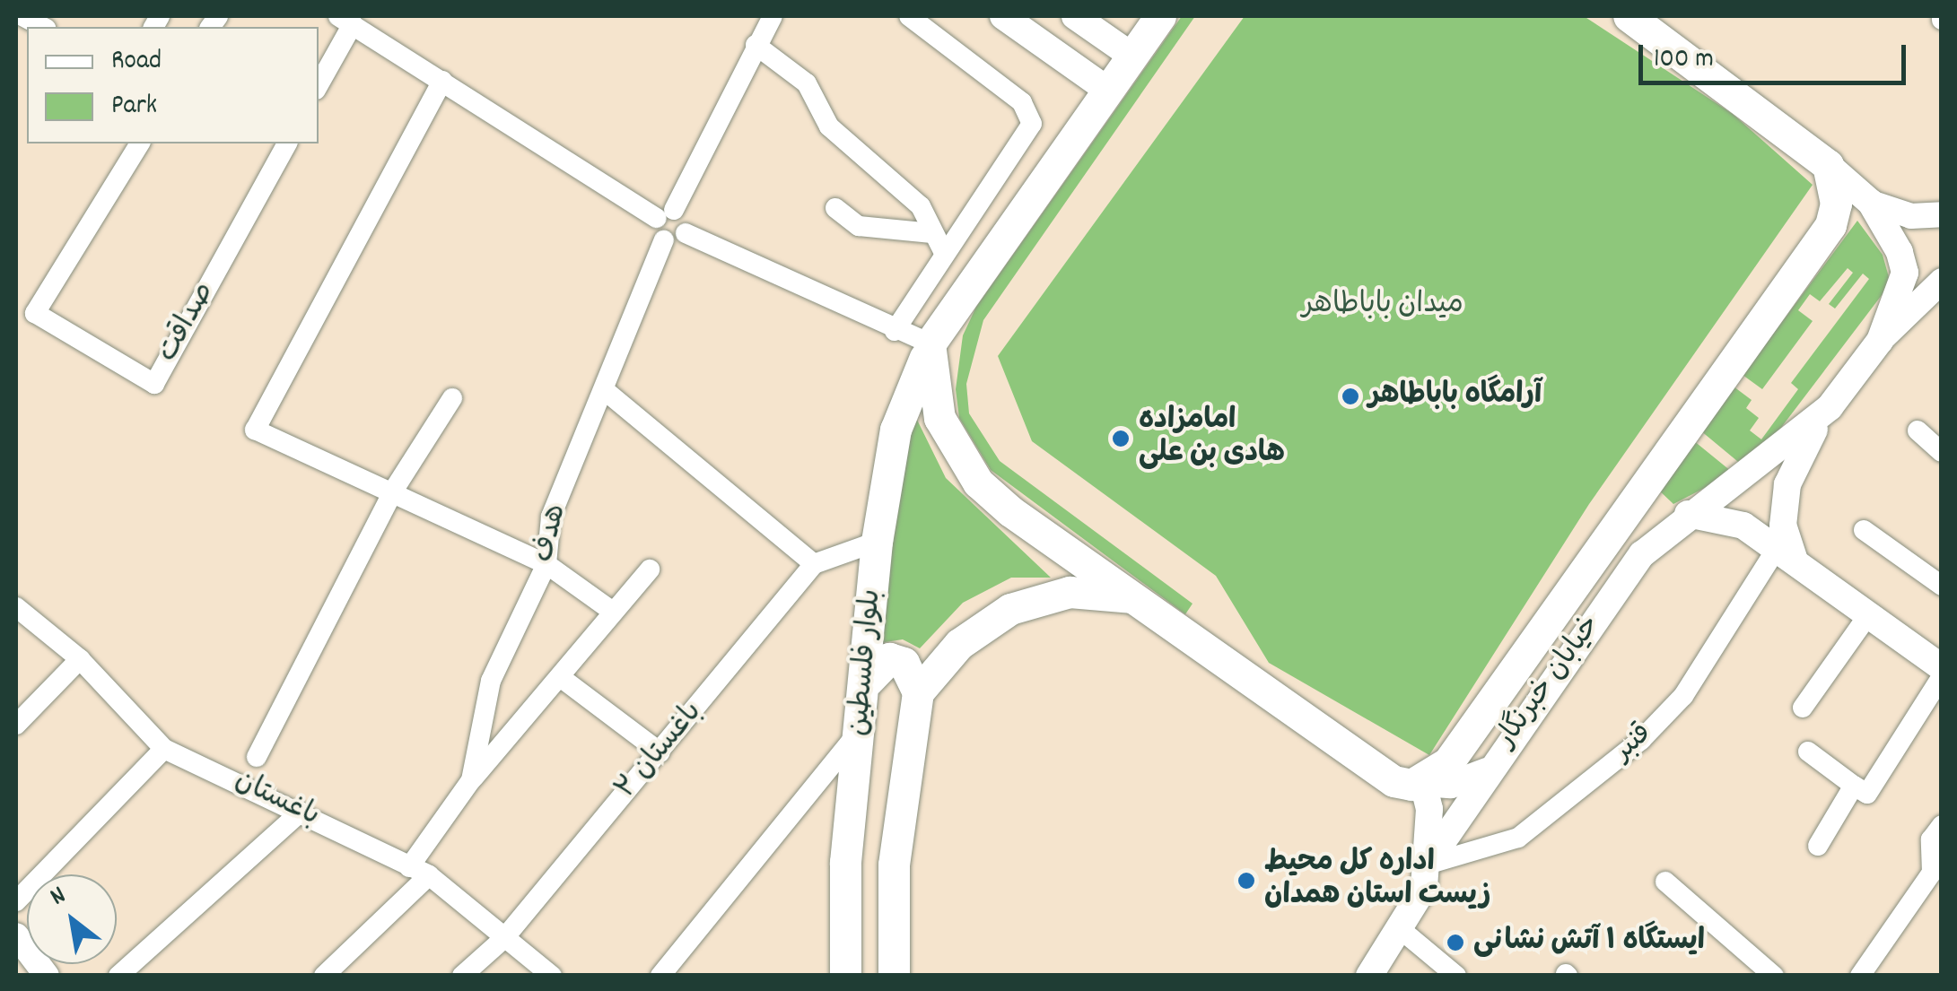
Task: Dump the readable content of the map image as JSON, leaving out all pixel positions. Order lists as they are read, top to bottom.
{
  "streets": {
    "main road": ["بلوار فلسطین", "خیابان خبرنگار"],
    "street": [
      "صداقت",
      "هدف",
      "قنبر",
      "باغستان ۲",
      "باغستان"
    ]
  },
  "crossings": [
    ["هدف", "باغستان"],
    ["خیابان خبرنگار", "قنبر"],
    ["باغستان ۲", "باغستان"]
  ],
  "parks": ["میدان باباطاهر"],
  "places": [
    "آرامگاه باباطاهر",
    "امامزاده هادی بن علی",
    "اداره کل محیط زیست استان همدان",
    "ایستگاه ۱ آتش نشانی"
  ],
  "legend": ["Road", "Park"],
  "scale_bar": "100 m",
  "north": "top left"
}
